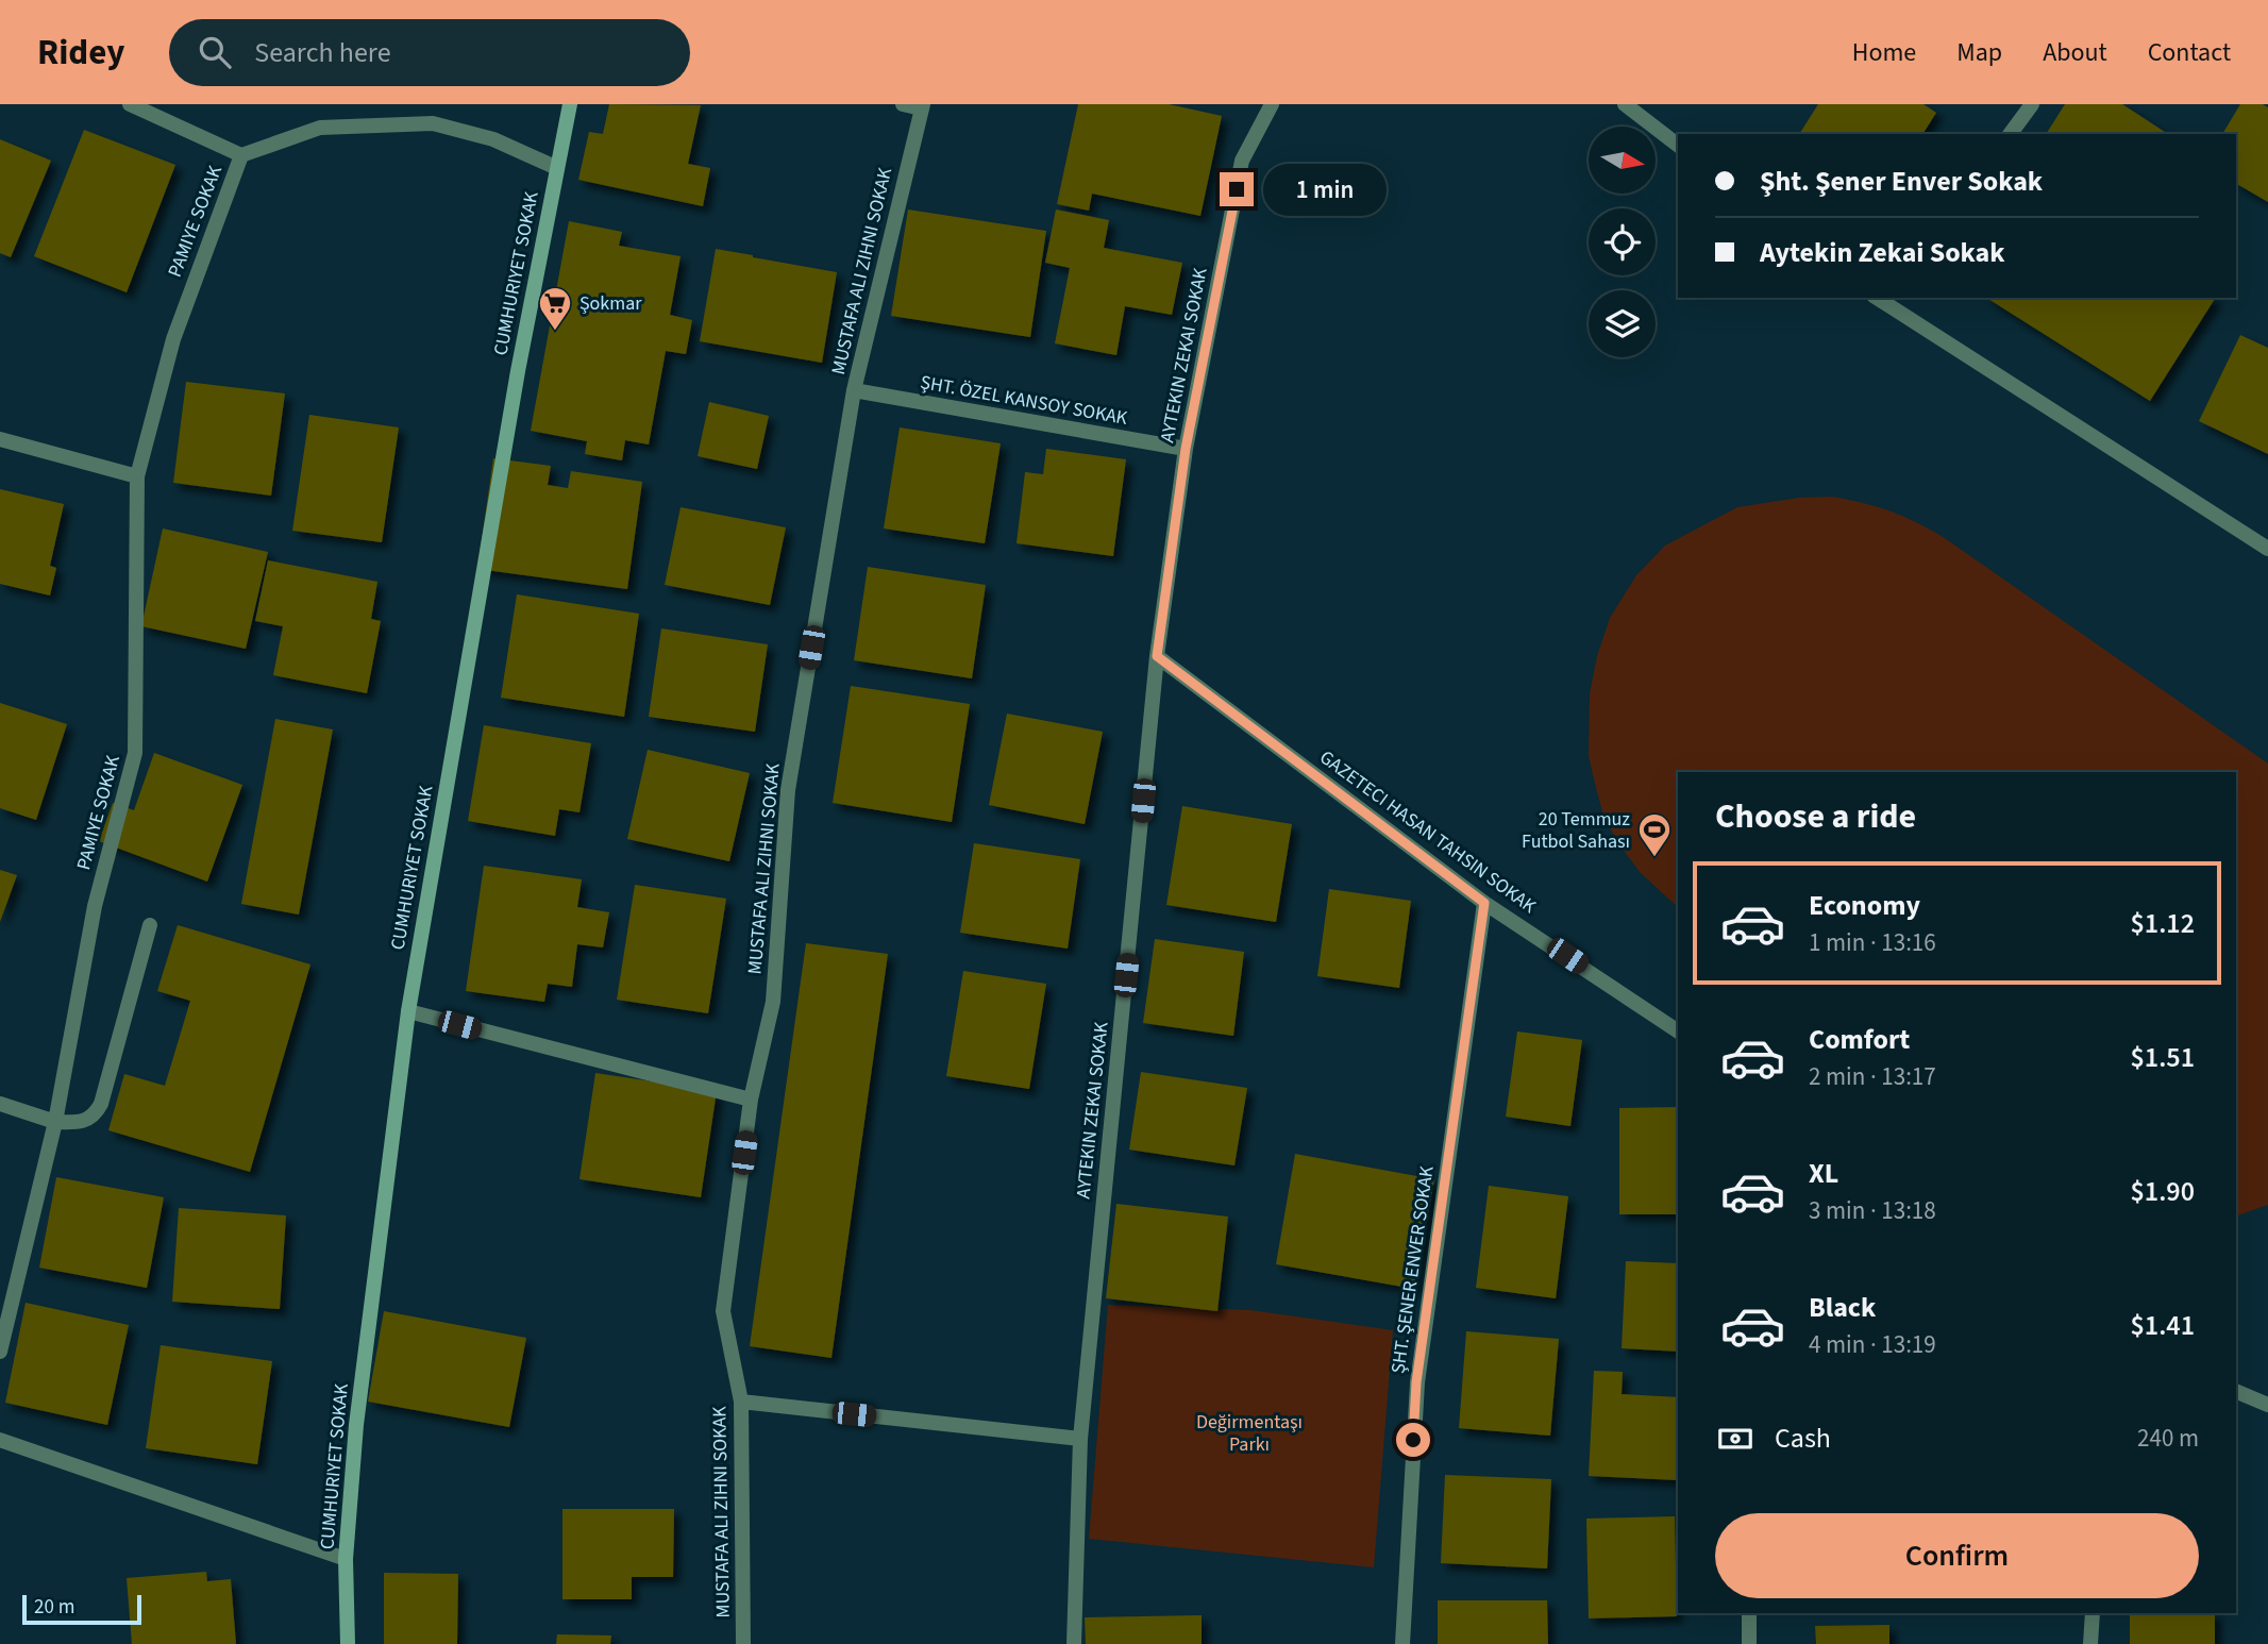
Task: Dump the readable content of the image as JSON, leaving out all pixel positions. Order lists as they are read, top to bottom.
{
  "streets": {
    "street": [
      "PAMIYE SOKAK",
      "MUSTAFA ALI ZIHNI SOKAK",
      "CUMHURIYET SOKAK",
      "AYTEKIN ZEKAI SOKAK",
      "ŞHT. ÖZEL KANSOY SOKAK",
      "GAZETECI HASAN TAHSIN SOKAK",
      "ŞHT. ŞENER ENVER SOKAK"
    ]
  },
  "crossings": [
    ["MUSTAFA ALI ZIHNI SOKAK", "ŞHT. ÖZEL KANSOY SOKAK"],
    ["AYTEKIN ZEKAI SOKAK", "ŞHT. ÖZEL KANSOY SOKAK"],
    ["AYTEKIN ZEKAI SOKAK", "GAZETECI HASAN TAHSIN SOKAK"],
    ["GAZETECI HASAN TAHSIN SOKAK", "ŞHT. ŞENER ENVER SOKAK"]
  ],
  "parks": ["Değirmentaşı Parkı"],
  "places": {
    "supermarket": ["Şokmar"],
    "sports": ["20 Temmuz Futbol Sahası"]
  },
  "scale_bar": "20 m",
  "north": "right",
  "page": {
    "header": "Ridey",
    "search": "Search here",
    "nav": [
      "Home",
      "Map",
      "About",
      "Contact"
    ],
    "banner": ["Şht. Şener Enver Sokak", "Aytekin Zekai Sokak"],
    "bubble": "1 min",
    "heading": "Choose a ride",
    "list": [
      {
        "name": "Economy",
        "note": "1 min · 13:16",
        "value": "$1.12"
      },
      {
        "name": "Comfort",
        "note": "2 min · 13:17",
        "value": "$1.51"
      },
      {
        "name": "XL",
        "note": "3 min · 13:18",
        "value": "$1.90"
      },
      {
        "name": "Black",
        "note": "4 min · 13:19",
        "value": "$1.41"
      }
    ],
    "pay": ["Cash", "240 m"],
    "buttons": "Confirm",
    "scale": "20 m"
  }
}
